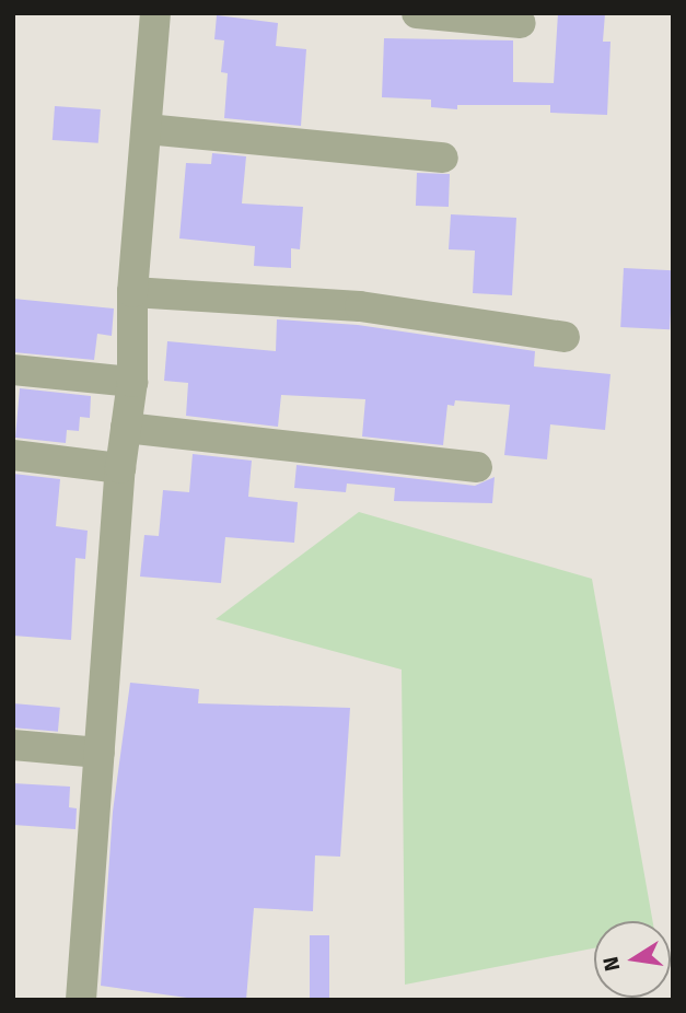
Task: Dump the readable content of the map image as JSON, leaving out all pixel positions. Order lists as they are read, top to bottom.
{
  "north": "left"
}
